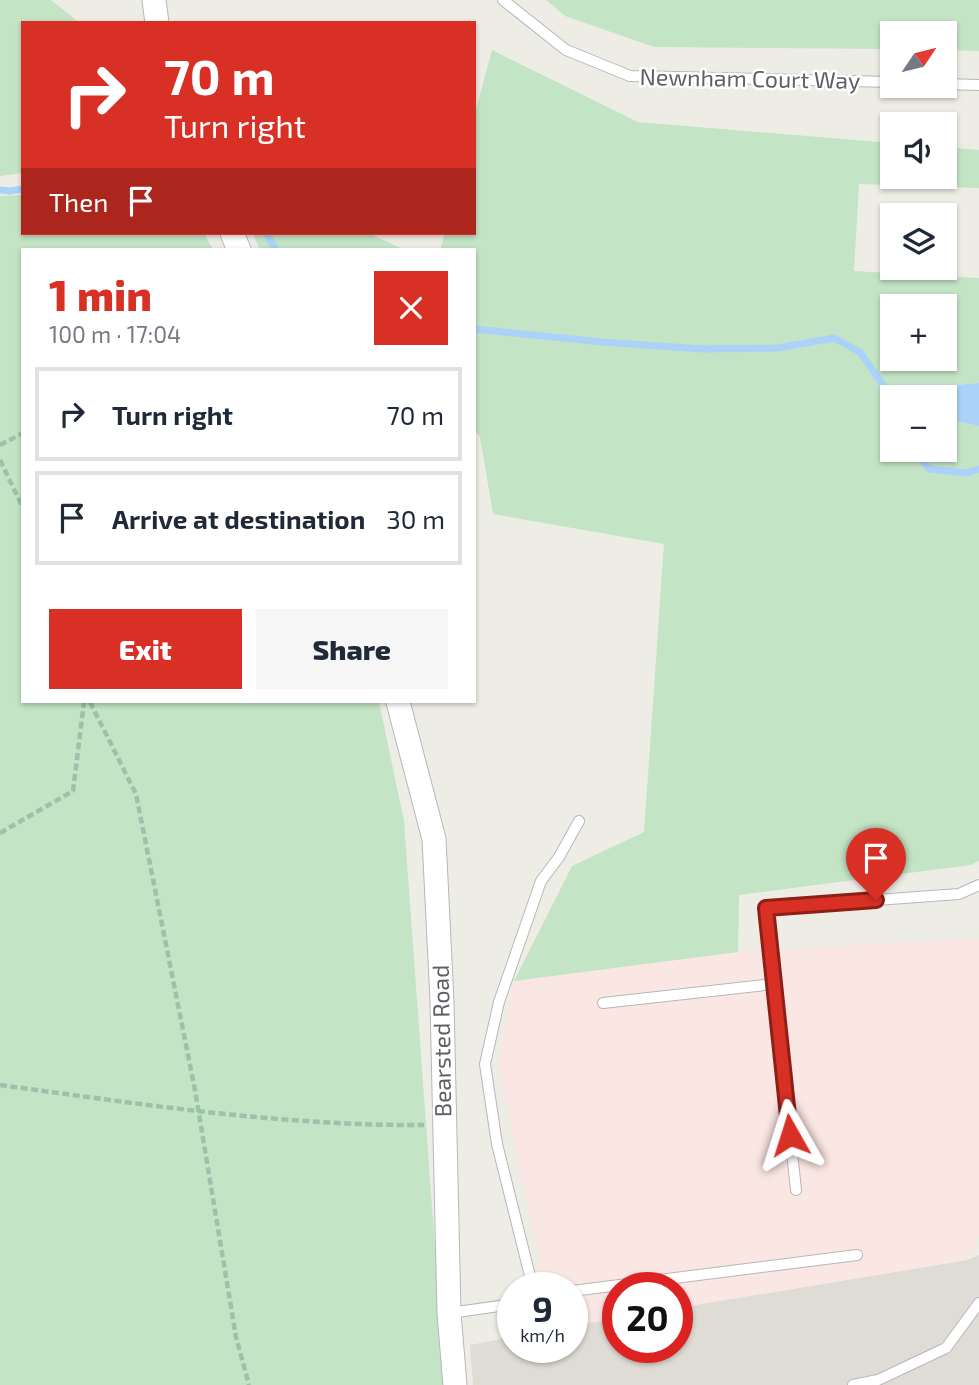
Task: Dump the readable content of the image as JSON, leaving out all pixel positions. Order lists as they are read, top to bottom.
{
  "streets": {
    "street": ["Bearsted Road"],
    "lane": ["Newnham Court Way"]
  },
  "north": "top right",
  "page": {
    "map_buttons": ["+", "−"],
    "turn": ["70 m", "Turn right"],
    "then": "Then",
    "heading": ["1 min", "100 m · 17:04"],
    "list": [
      {
        "name": "Turn right",
        "value": "70 m"
      },
      {
        "name": "Arrive at destination",
        "value": "30 m"
      }
    ],
    "buttons": ["Exit", "Share"],
    "speed": "9 km/h",
    "limit": "20"
  }
}
